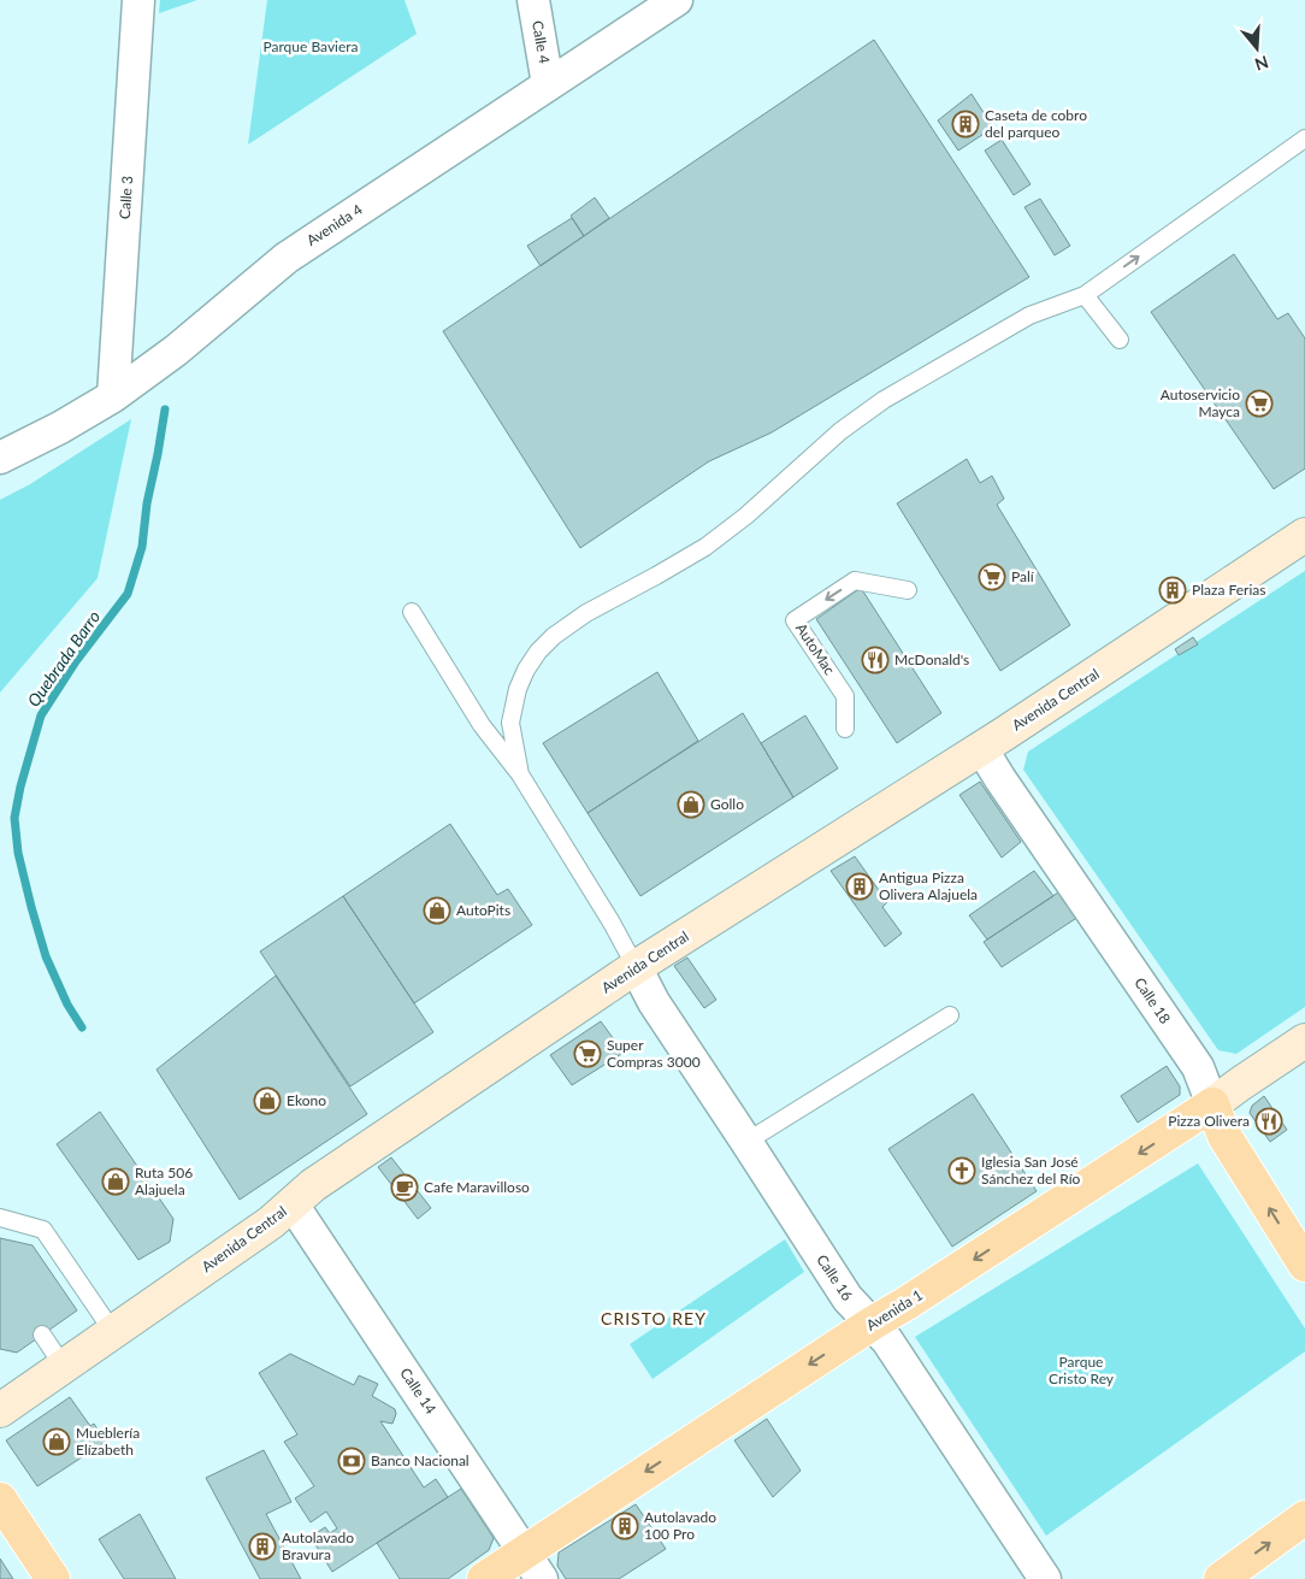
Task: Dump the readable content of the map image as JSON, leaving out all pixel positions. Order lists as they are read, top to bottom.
{
  "streets": {
    "main road": ["Calle 18", "Avenida 1"],
    "street": [
      "Calle 4",
      "Calle 3",
      "Avenida 4",
      "Avenida Central",
      "Calle 16",
      "Calle 14"
    ],
    "lane": ["AutoMac"]
  },
  "crossings": [
    ["Calle 4", "Avenida 4"],
    ["Calle 3", "Avenida 4"],
    ["Avenida Central", "Calle 18"],
    ["Avenida Central", "Calle 16"],
    ["Avenida Central", "Calle 14"],
    ["Calle 18", "Avenida 1"],
    ["Calle 16", "Avenida 1"],
    ["Avenida 1", "Calle 14"]
  ],
  "one_way": ["Avenida 1"],
  "districts": ["CRISTO REY"],
  "water": ["Quebrada Barro"],
  "parks": ["Parque Baviera", "Parque Cristo Rey"],
  "places": {
    "building": [
      "Caseta de cobro del parqueo",
      "Plaza Ferias",
      "Antigua Pizza Olivera Alajuela",
      "Autolavado 100 Pro",
      "Autolavado Bravura"
    ],
    "supermarket": ["Autoservicio Mayca", "Palí", "Super Compras 3000"],
    "restaurant": ["McDonald's", "Pizza Olivera"],
    "shop": [
      "Gollo",
      "AutoPits",
      "Ekono",
      "Ruta 506 Alajuela",
      "Mueblería Elízabeth"
    ],
    "church": ["Iglesia San José Sánchez del Río"],
    "cafe": ["Cafe Maravilloso"],
    "bank": ["Banco Nacional"]
  },
  "north": "bottom"
}
